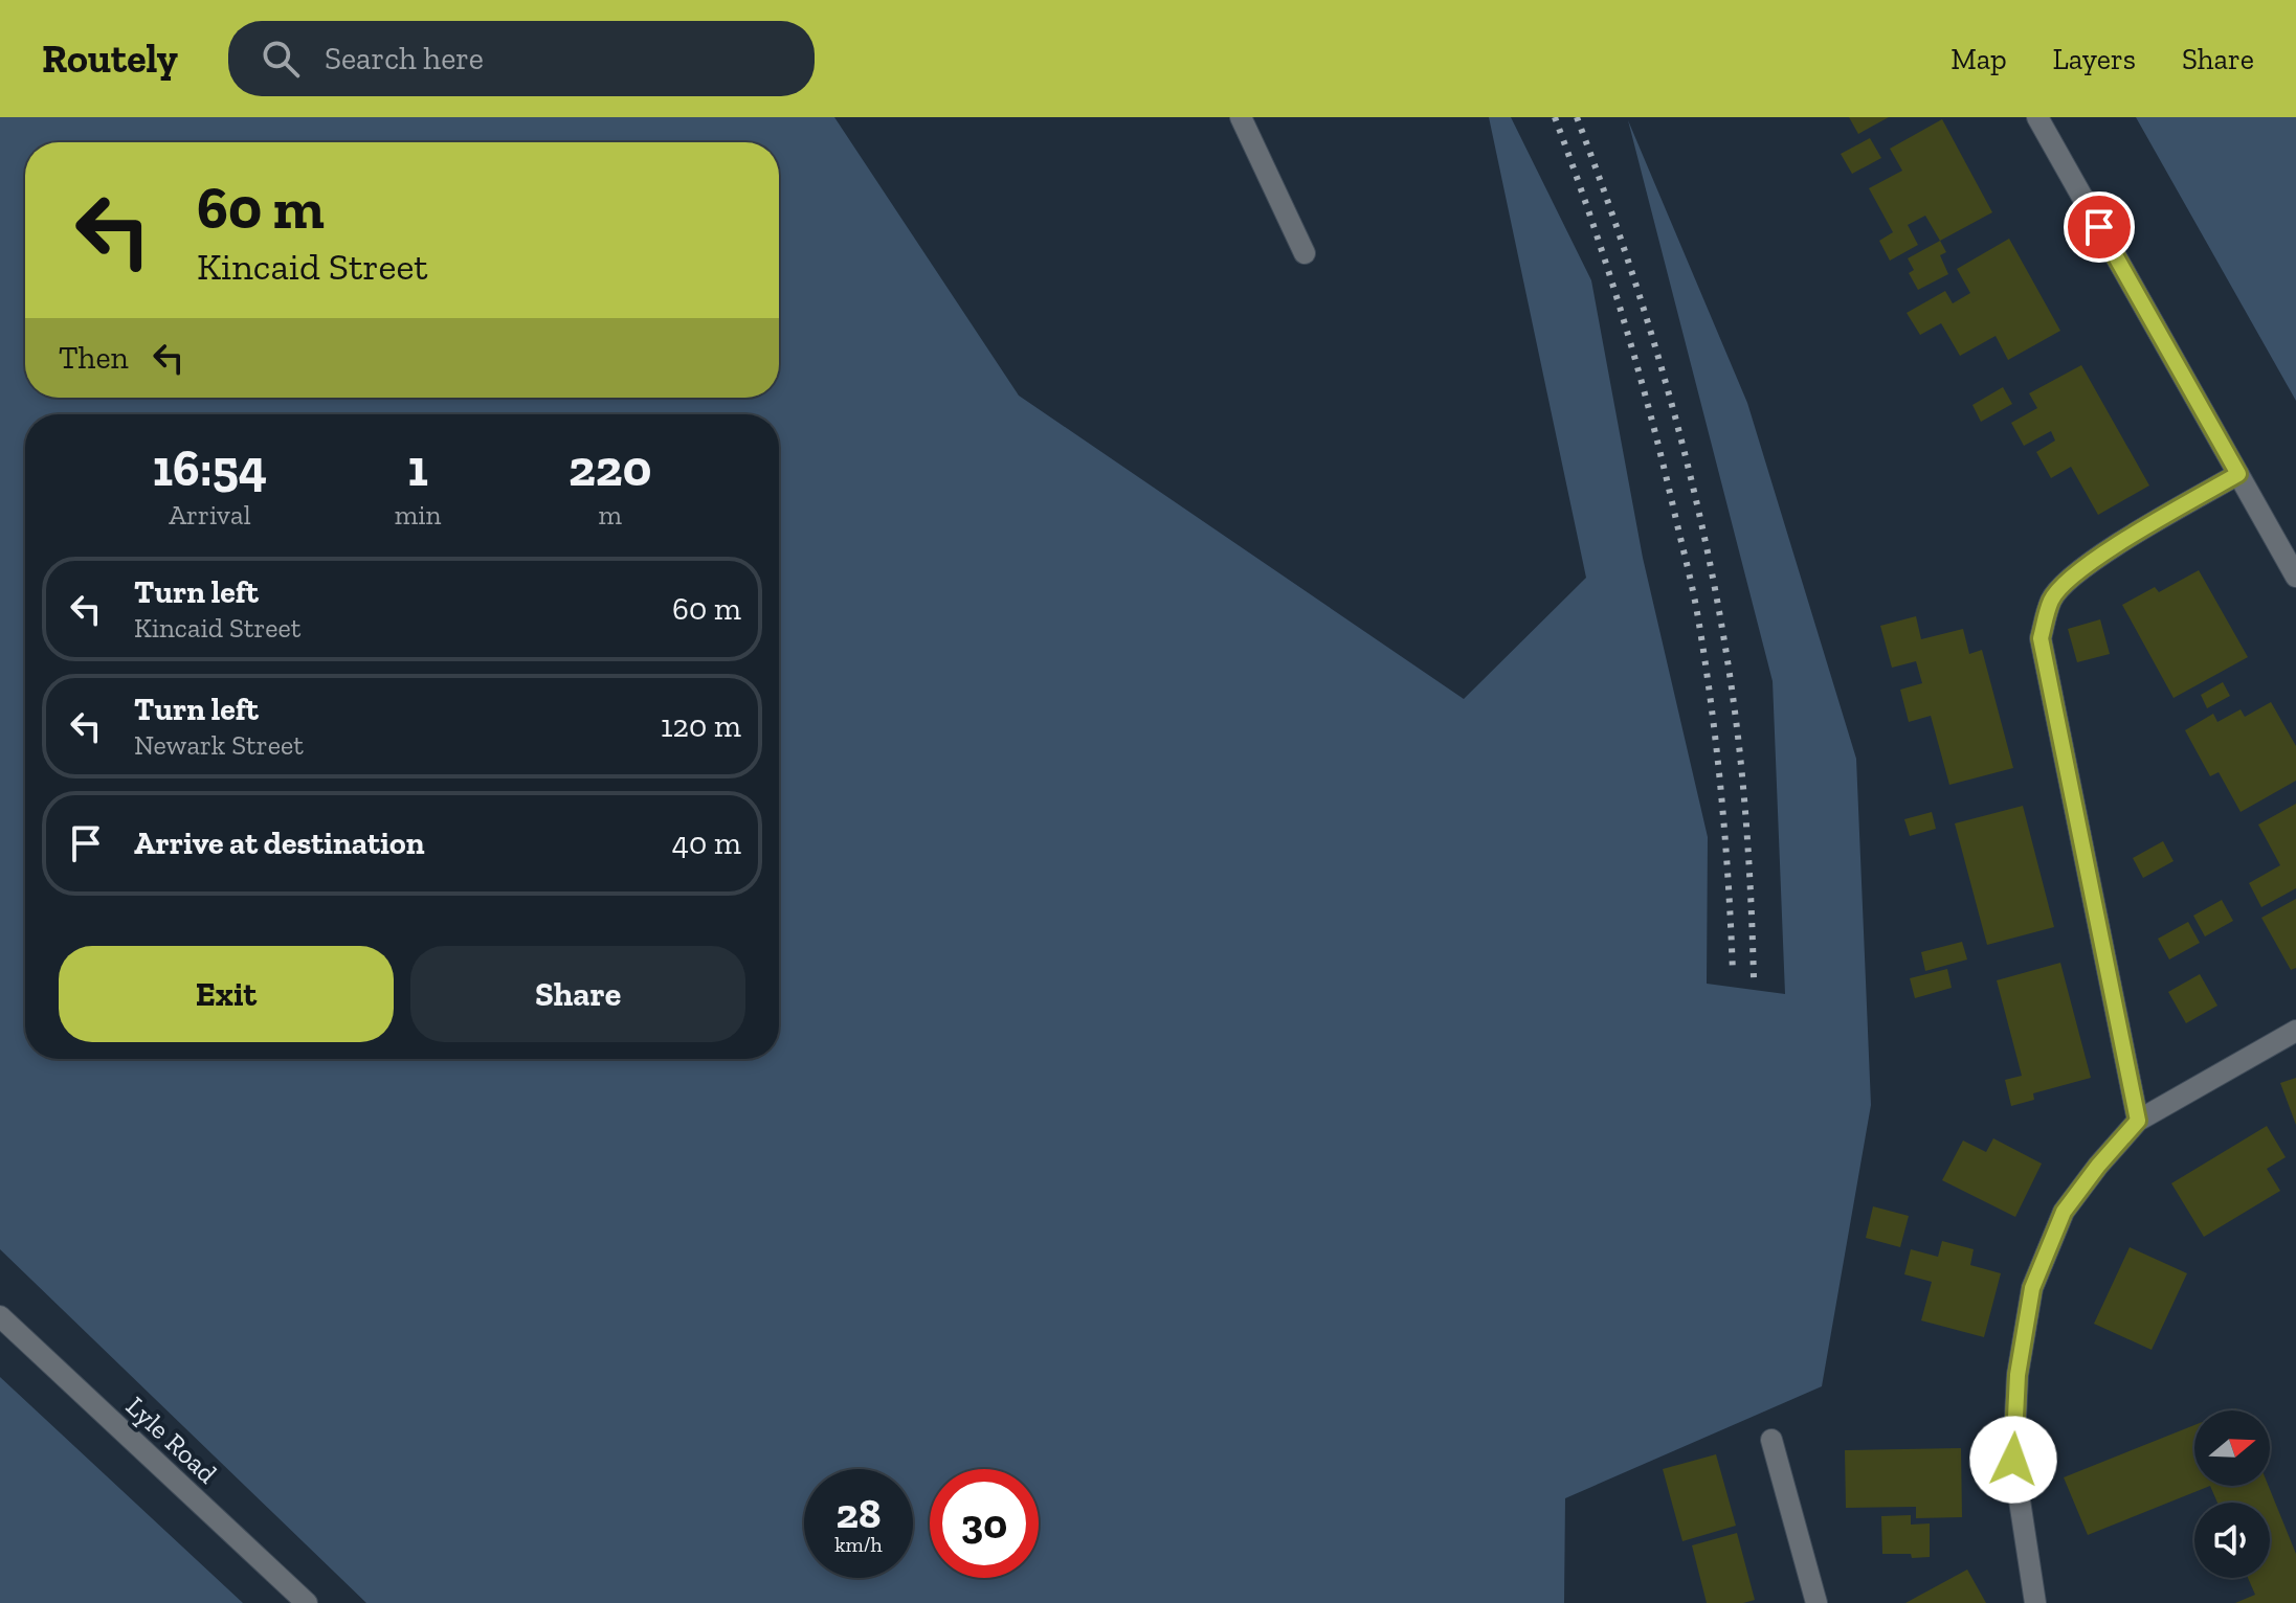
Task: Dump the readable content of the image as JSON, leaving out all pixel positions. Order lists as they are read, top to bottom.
{
  "streets": {
    "street": ["Lyle Road"]
  },
  "north": "right",
  "page": {
    "header": "Routely",
    "search": "Search here",
    "nav": ["Map", "Layers", "Share"],
    "turn": ["60 m", "Kincaid Street"],
    "then": "Then",
    "eta": [
      "16:54",
      "Arrival",
      "1",
      "min",
      "220",
      "m"
    ],
    "list": [
      {
        "name": "Turn left",
        "note": "Kincaid Street",
        "value": "60 m"
      },
      {
        "name": "Turn left",
        "note": "Newark Street",
        "value": "120 m"
      },
      {
        "name": "Arrive at destination",
        "value": "40 m"
      }
    ],
    "buttons": ["Exit", "Share"],
    "speed": "28 km/h",
    "limit": "30"
  }
}
